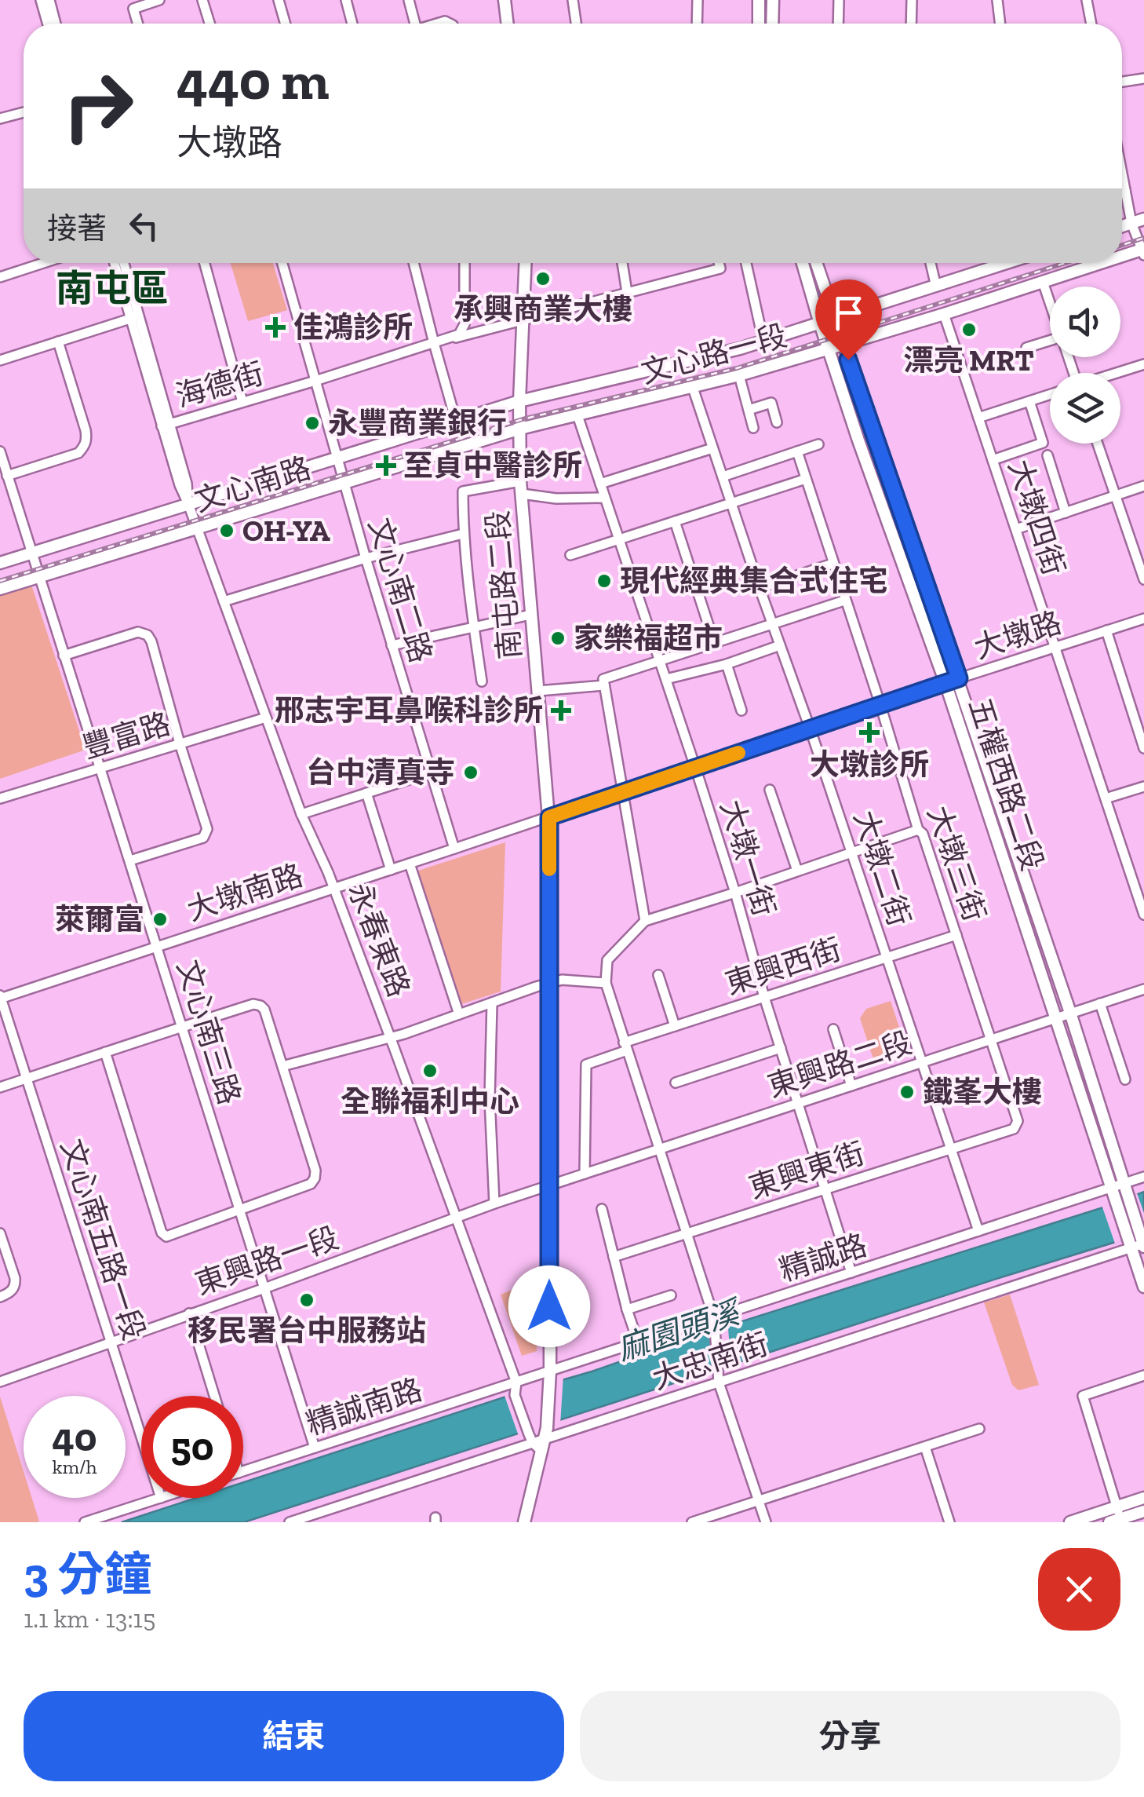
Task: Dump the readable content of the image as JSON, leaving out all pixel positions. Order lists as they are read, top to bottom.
{
  "streets": {
    "main road": [
      "文心路一段",
      "文心南路",
      "南屯路二段",
      "五權西路二段"
    ],
    "street": [
      "海德街",
      "大墩四街",
      "文心南二路",
      "大墩路",
      "豐富路",
      "大墩一街",
      "大墩三街",
      "大墩二街",
      "大墩南路",
      "永春東路",
      "東興西街",
      "文心南三路",
      "東興路二段",
      "東興東街",
      "文心南五路一段",
      "精誠路",
      "東興路一段",
      "大忠南街",
      "精誠南路"
    ]
  },
  "crossings": [
    ["文心路一段", "文心南路"],
    ["文心路一段", "大墩四街"],
    ["文心路一段", "南屯路二段"],
    ["文心路一段", "五權西路二段"],
    ["文心路一段", "大墩一街"],
    ["文心路一段", "大墩二街"],
    ["海德街", "文心南二路"],
    ["海德街", "永春東路"],
    ["文心南路", "南屯路二段"],
    ["文心南路", "文心南二路"],
    ["文心南路", "永春東路"],
    ["文心南路", "文心南三路"],
    ["大墩四街", "大墩路"],
    ["南屯路二段", "大墩路"],
    ["南屯路二段", "大墩南路"],
    ["南屯路二段", "永春東路"],
    ["南屯路二段", "東興路二段"],
    ["南屯路二段", "精誠路"],
    ["南屯路二段", "東興路一段"],
    ["南屯路二段", "大忠南街"],
    ["文心南二路", "大墩南路"],
    ["大墩路", "五權西路二段"],
    ["大墩路", "大墩一街"],
    ["大墩路", "大墩三街"],
    ["大墩路", "大墩二街"],
    ["大墩路", "大墩南路"],
    ["豐富路", "永春東路"],
    ["豐富路", "文心南三路"],
    ["五權西路二段", "東興路二段"],
    ["五權西路二段", "精誠路"],
    ["五權西路二段", "大忠南街"],
    ["大墩一街", "東興西街"],
    ["大墩一街", "東興路二段"],
    ["大墩一街", "東興東街"],
    ["大墩一街", "精誠路"],
    ["大墩三街", "東興西街"],
    ["大墩三街", "東興路二段"],
    ["大墩三街", "東興東街"],
    ["大墩二街", "東興西街"],
    ["大墩二街", "東興路二段"],
    ["大墩二街", "東興東街"],
    ["大墩二街", "精誠路"],
    ["大墩南路", "永春東路"],
    ["大墩南路", "文心南三路"],
    ["大墩南路", "文心南五路一段"],
    ["永春東路", "精誠路"],
    ["永春東路", "東興路一段"],
    ["永春東路", "精誠南路"],
    ["東興西街", "東興路二段"],
    ["文心南三路", "東興路一段"],
    ["文心南三路", "精誠南路"],
    ["東興路二段", "東興路一段"],
    ["文心南五路一段", "東興路一段"],
    ["精誠路", "精誠南路"]
  ],
  "districts": ["南屯區"],
  "water": ["麻園頭溪"],
  "places": {
    "other": [
      "承興商業大樓",
      "漂亮 MRT",
      "永豐商業銀行",
      "OH-YA",
      "現代經典集合式住宅",
      "家樂福超市",
      "台中清真寺",
      "萊爾富",
      "全聯福利中心",
      "鐵峯大樓",
      "移民署台中服務站"
    ],
    "health": [
      "佳鴻診所",
      "至貞中醫診所",
      "邢志宇耳鼻喉科診所",
      "大墩診所"
    ]
  },
  "page": {
    "turn": ["440 m", "大墩路"],
    "then": "接著",
    "speed": "40 km/h",
    "limit": "50",
    "heading": ["3 分鐘", "1.1 km · 13:15"],
    "buttons": ["結束", "分享"]
  }
}
